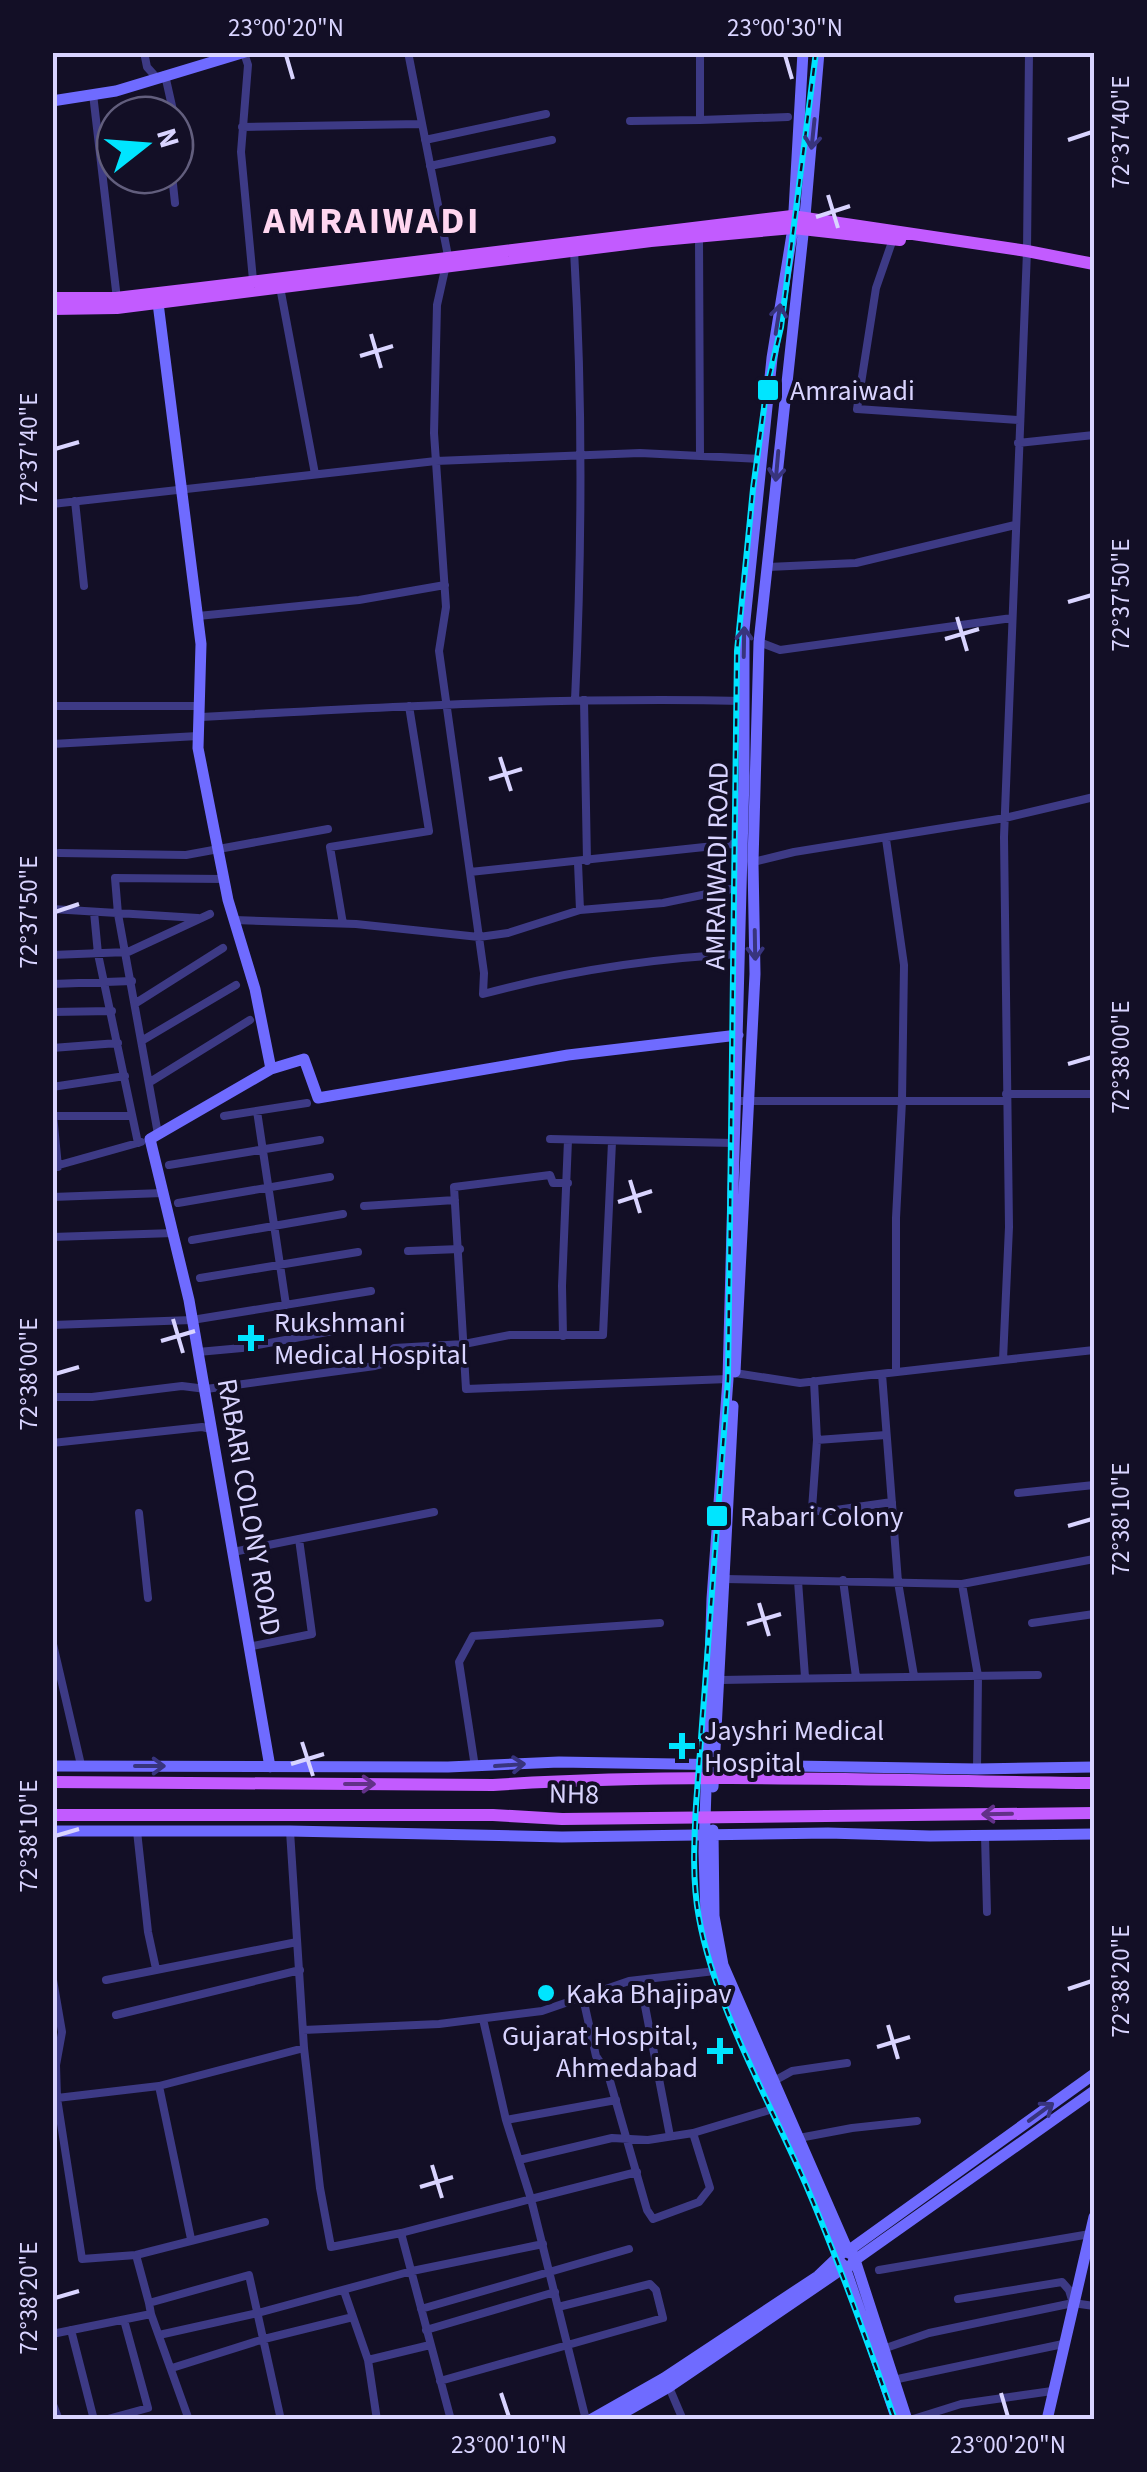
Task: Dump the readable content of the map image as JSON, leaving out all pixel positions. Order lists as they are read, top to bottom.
{
  "streets": {
    "main road": ["NH8"],
    "street": ["AMRAIWADI ROAD", "RABARI COLONY ROAD"]
  },
  "districts": ["AMRAIWADI"],
  "places": {
    "transit": ["Amraiwadi", "Rabari Colony"],
    "health": ["Rukshmani Medical Hospital", "Jayshri Medical Hospital", "Gujarat Hospital, Ahmedabad"],
    "other": ["Kaka Bhajipav"]
  },
  "north": "right",
  "coordinates": [
    "23°00'20\"N",
    "23°00'30\"N",
    "72°37'40\"E",
    "72°37'50\"E",
    "72°38'00\"E",
    "72°38'10\"E",
    "72°38'20\"E",
    "23°00'10\"N"
  ]
}
